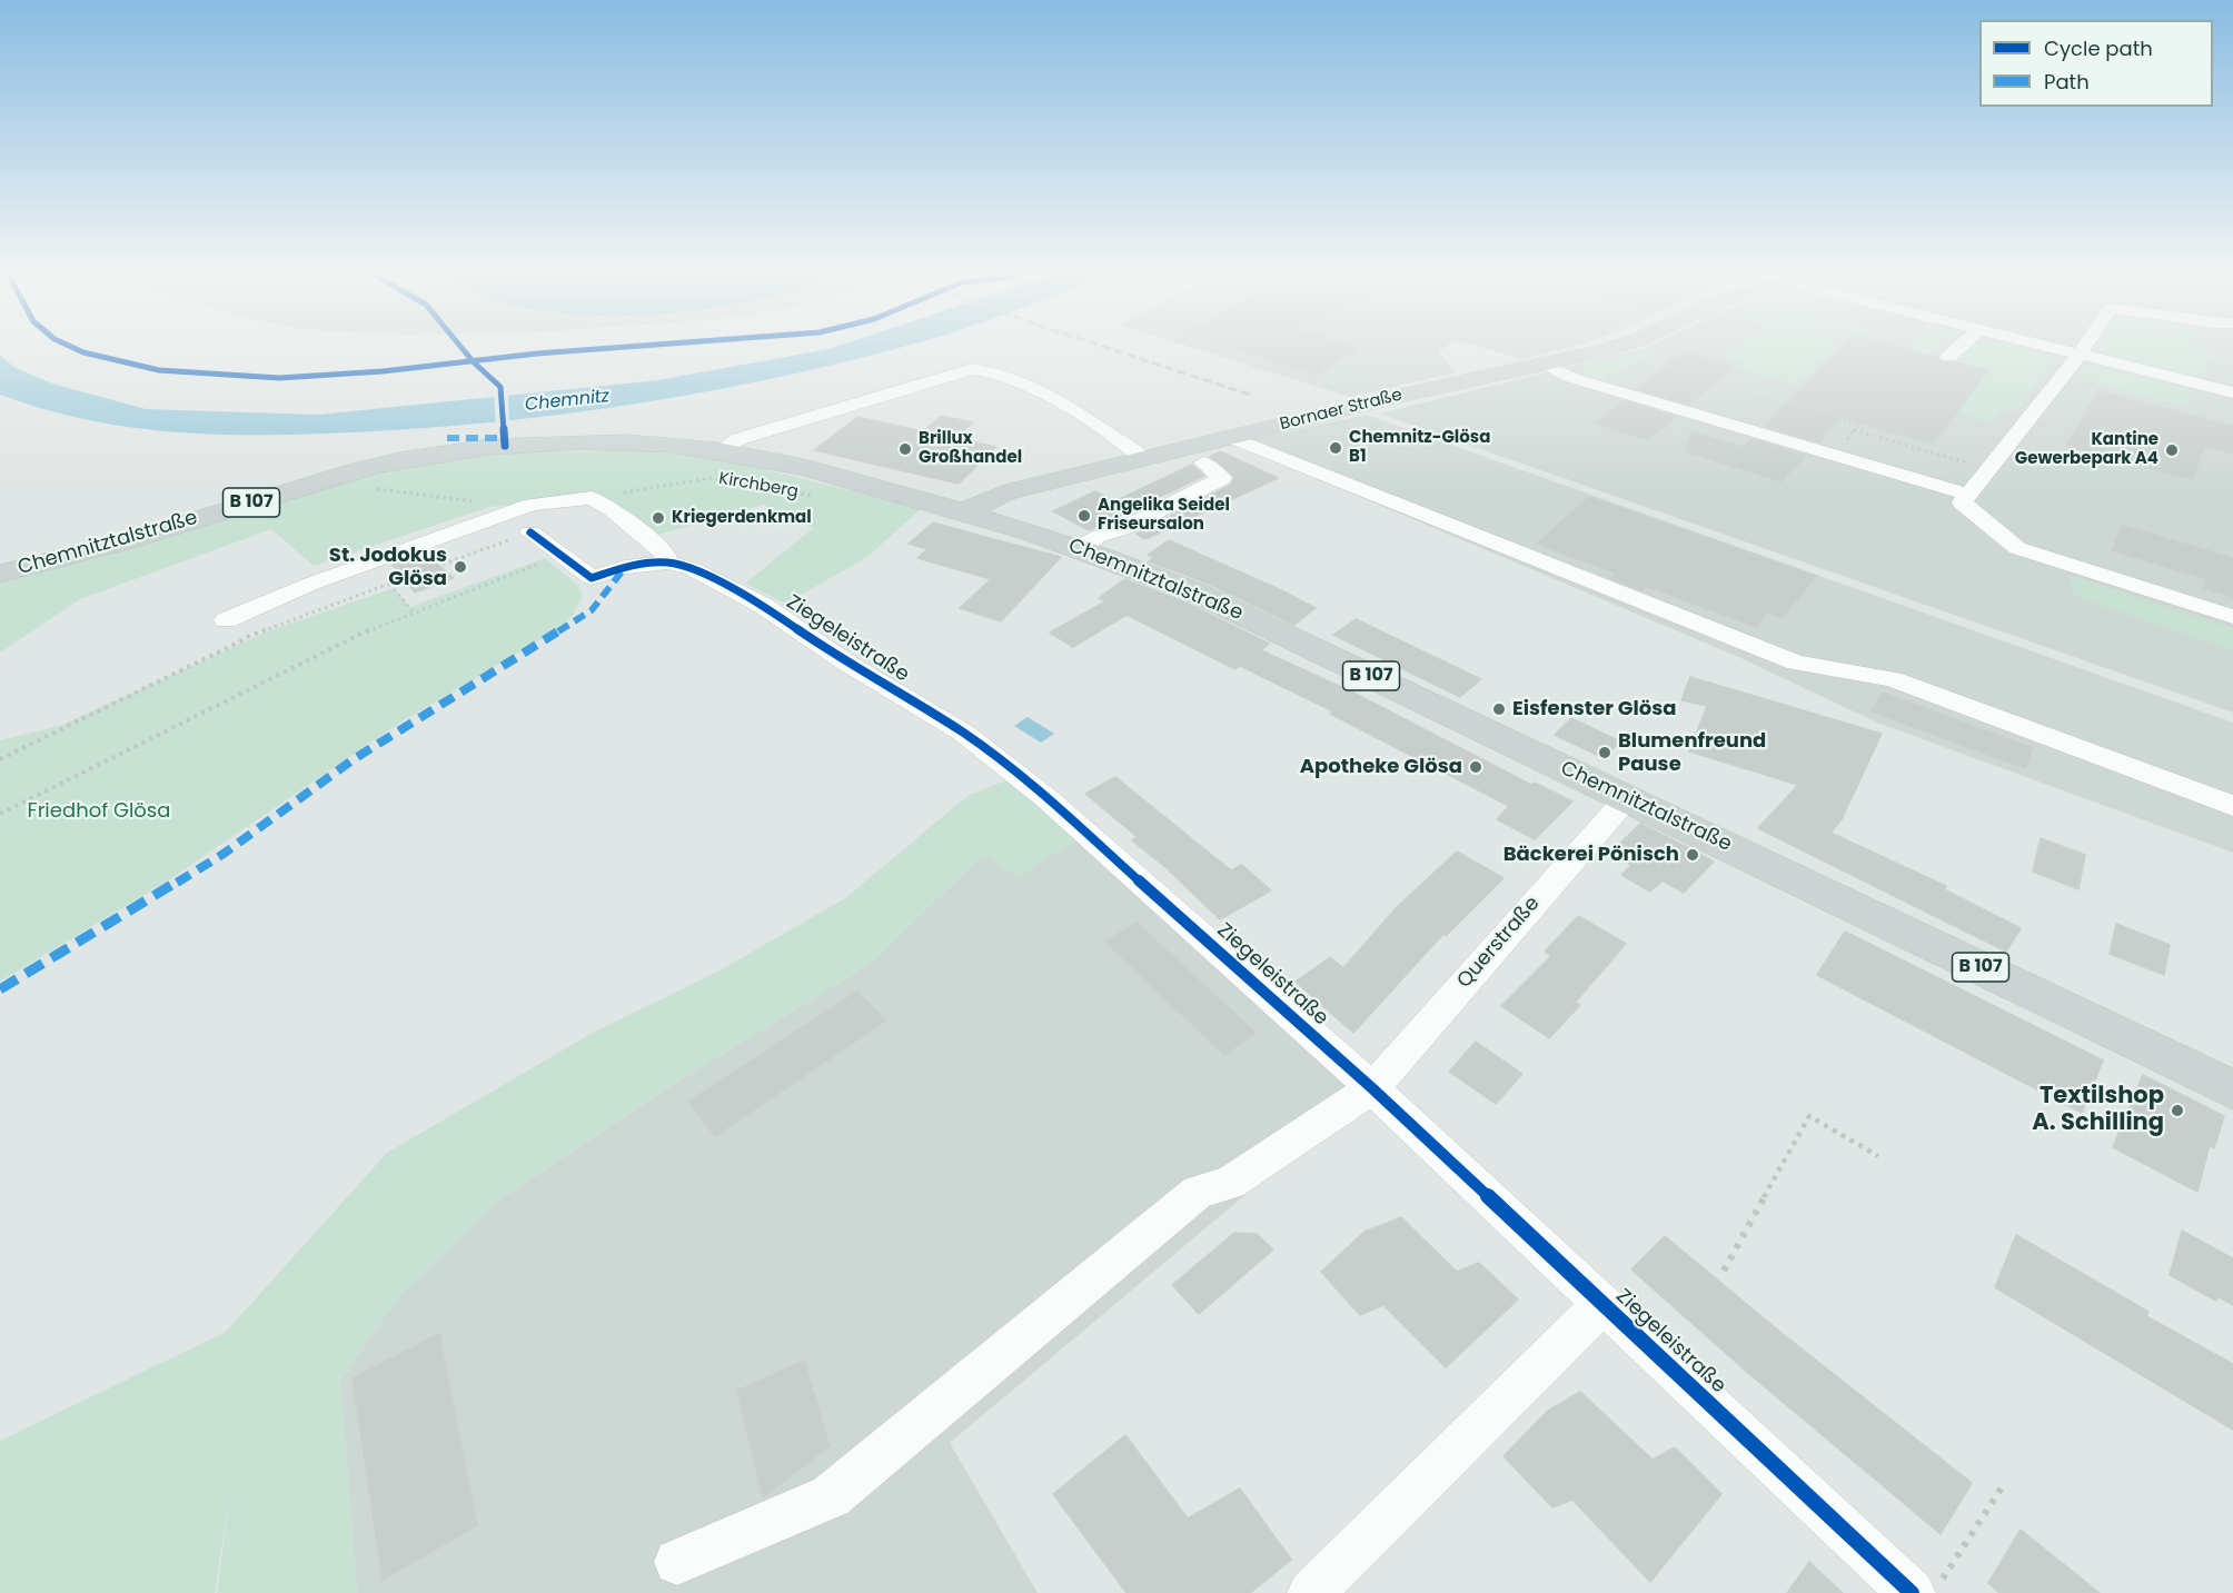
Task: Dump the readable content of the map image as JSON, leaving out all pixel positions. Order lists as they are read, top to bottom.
{
  "streets": {
    "main road": ["Bornaer Straße", "B 107", "Chemnitztalstraße"],
    "street": ["Ziegeleistraße", "Querstraße"],
    "path": ["Kirchberg"]
  },
  "crossings": [
    ["Bornaer Straße", "Chemnitztalstraße"],
    ["Chemnitztalstraße", "Querstraße"],
    ["Ziegeleistraße", "Querstraße"]
  ],
  "water": ["Chemnitz"],
  "parks": ["Friedhof Glösa"],
  "places": [
    "Chemnitz-Glösa B1",
    "Brillux Großhandel",
    "Kantine Gewerbepark A4",
    "Angelika Seidel Friseursalon",
    "Kriegerdenkmal",
    "St. Jodokus Glösa",
    "Eisfenster Glösa",
    "Blumenfreund Pause",
    "Apotheke Glösa",
    "Bäckerei Pönisch",
    "Textilshop A. Schilling"
  ],
  "legend": ["Cycle path", "Path"]
}
